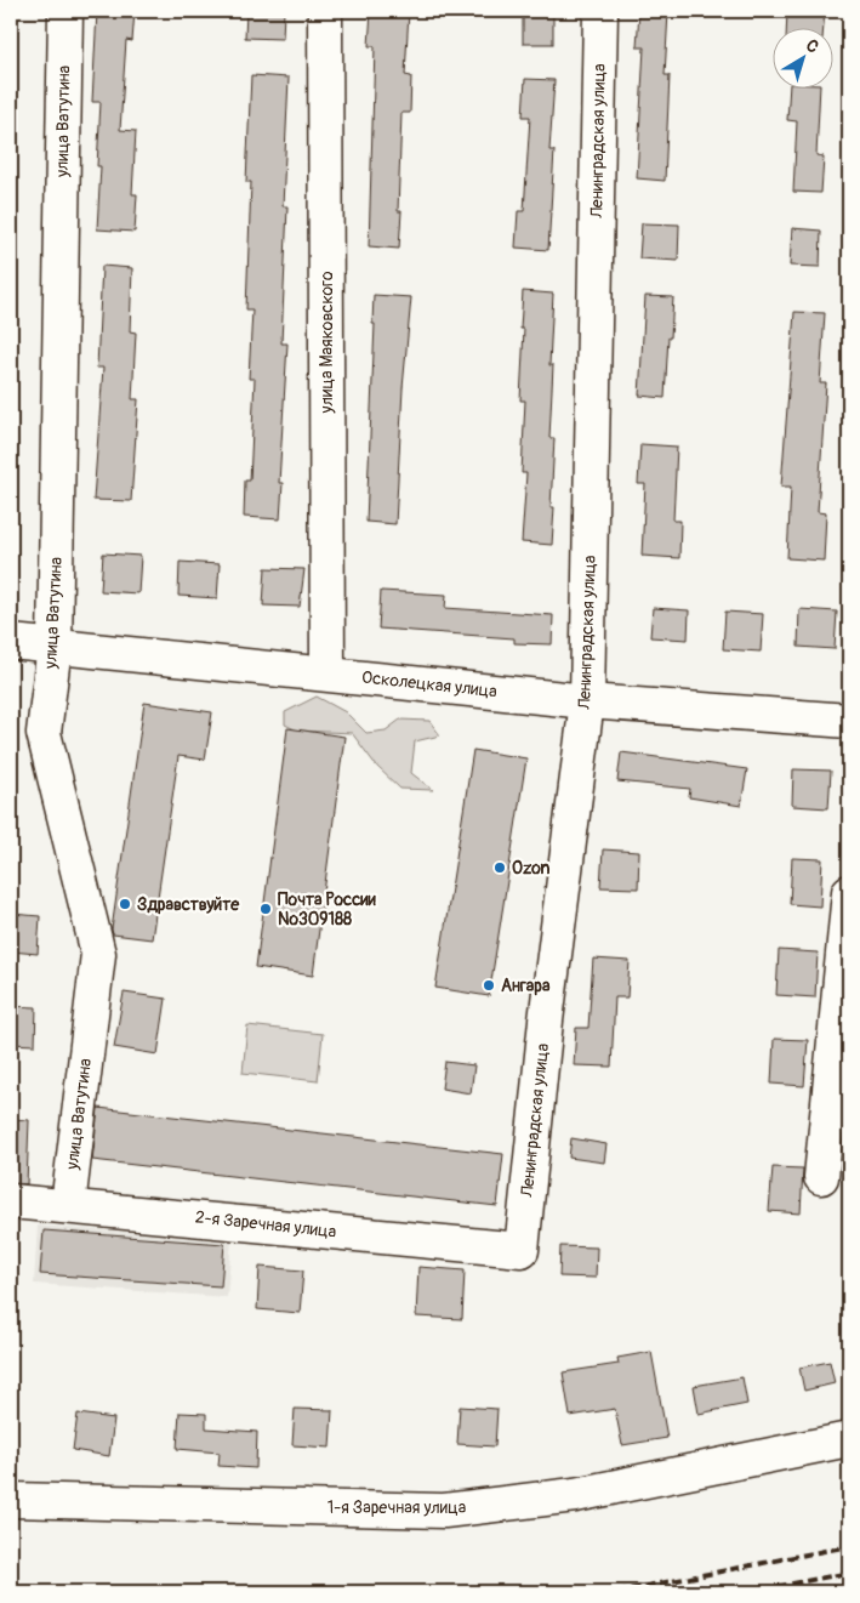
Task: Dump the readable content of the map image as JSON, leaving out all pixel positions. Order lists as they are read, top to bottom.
{
  "streets": {
    "street": [
      "улица Ватутина",
      "Ленинградская улица",
      "улица Маяковского",
      "Осколецкая улица",
      "2-я Заречная улица",
      "1-я Заречная улица"
    ]
  },
  "crossings": [
    ["улица Ватутина", "Осколецкая улица"],
    ["улица Ватутина", "2-я Заречная улица"],
    ["Ленинградская улица", "Осколецкая улица"],
    ["Ленинградская улица", "2-я Заречная улица"],
    ["улица Маяковского", "Осколецкая улица"]
  ],
  "places": [
    "Ozon",
    "Здравствуйте",
    "Почта России №309188",
    "Ангара"
  ],
  "north": "top right"
}
